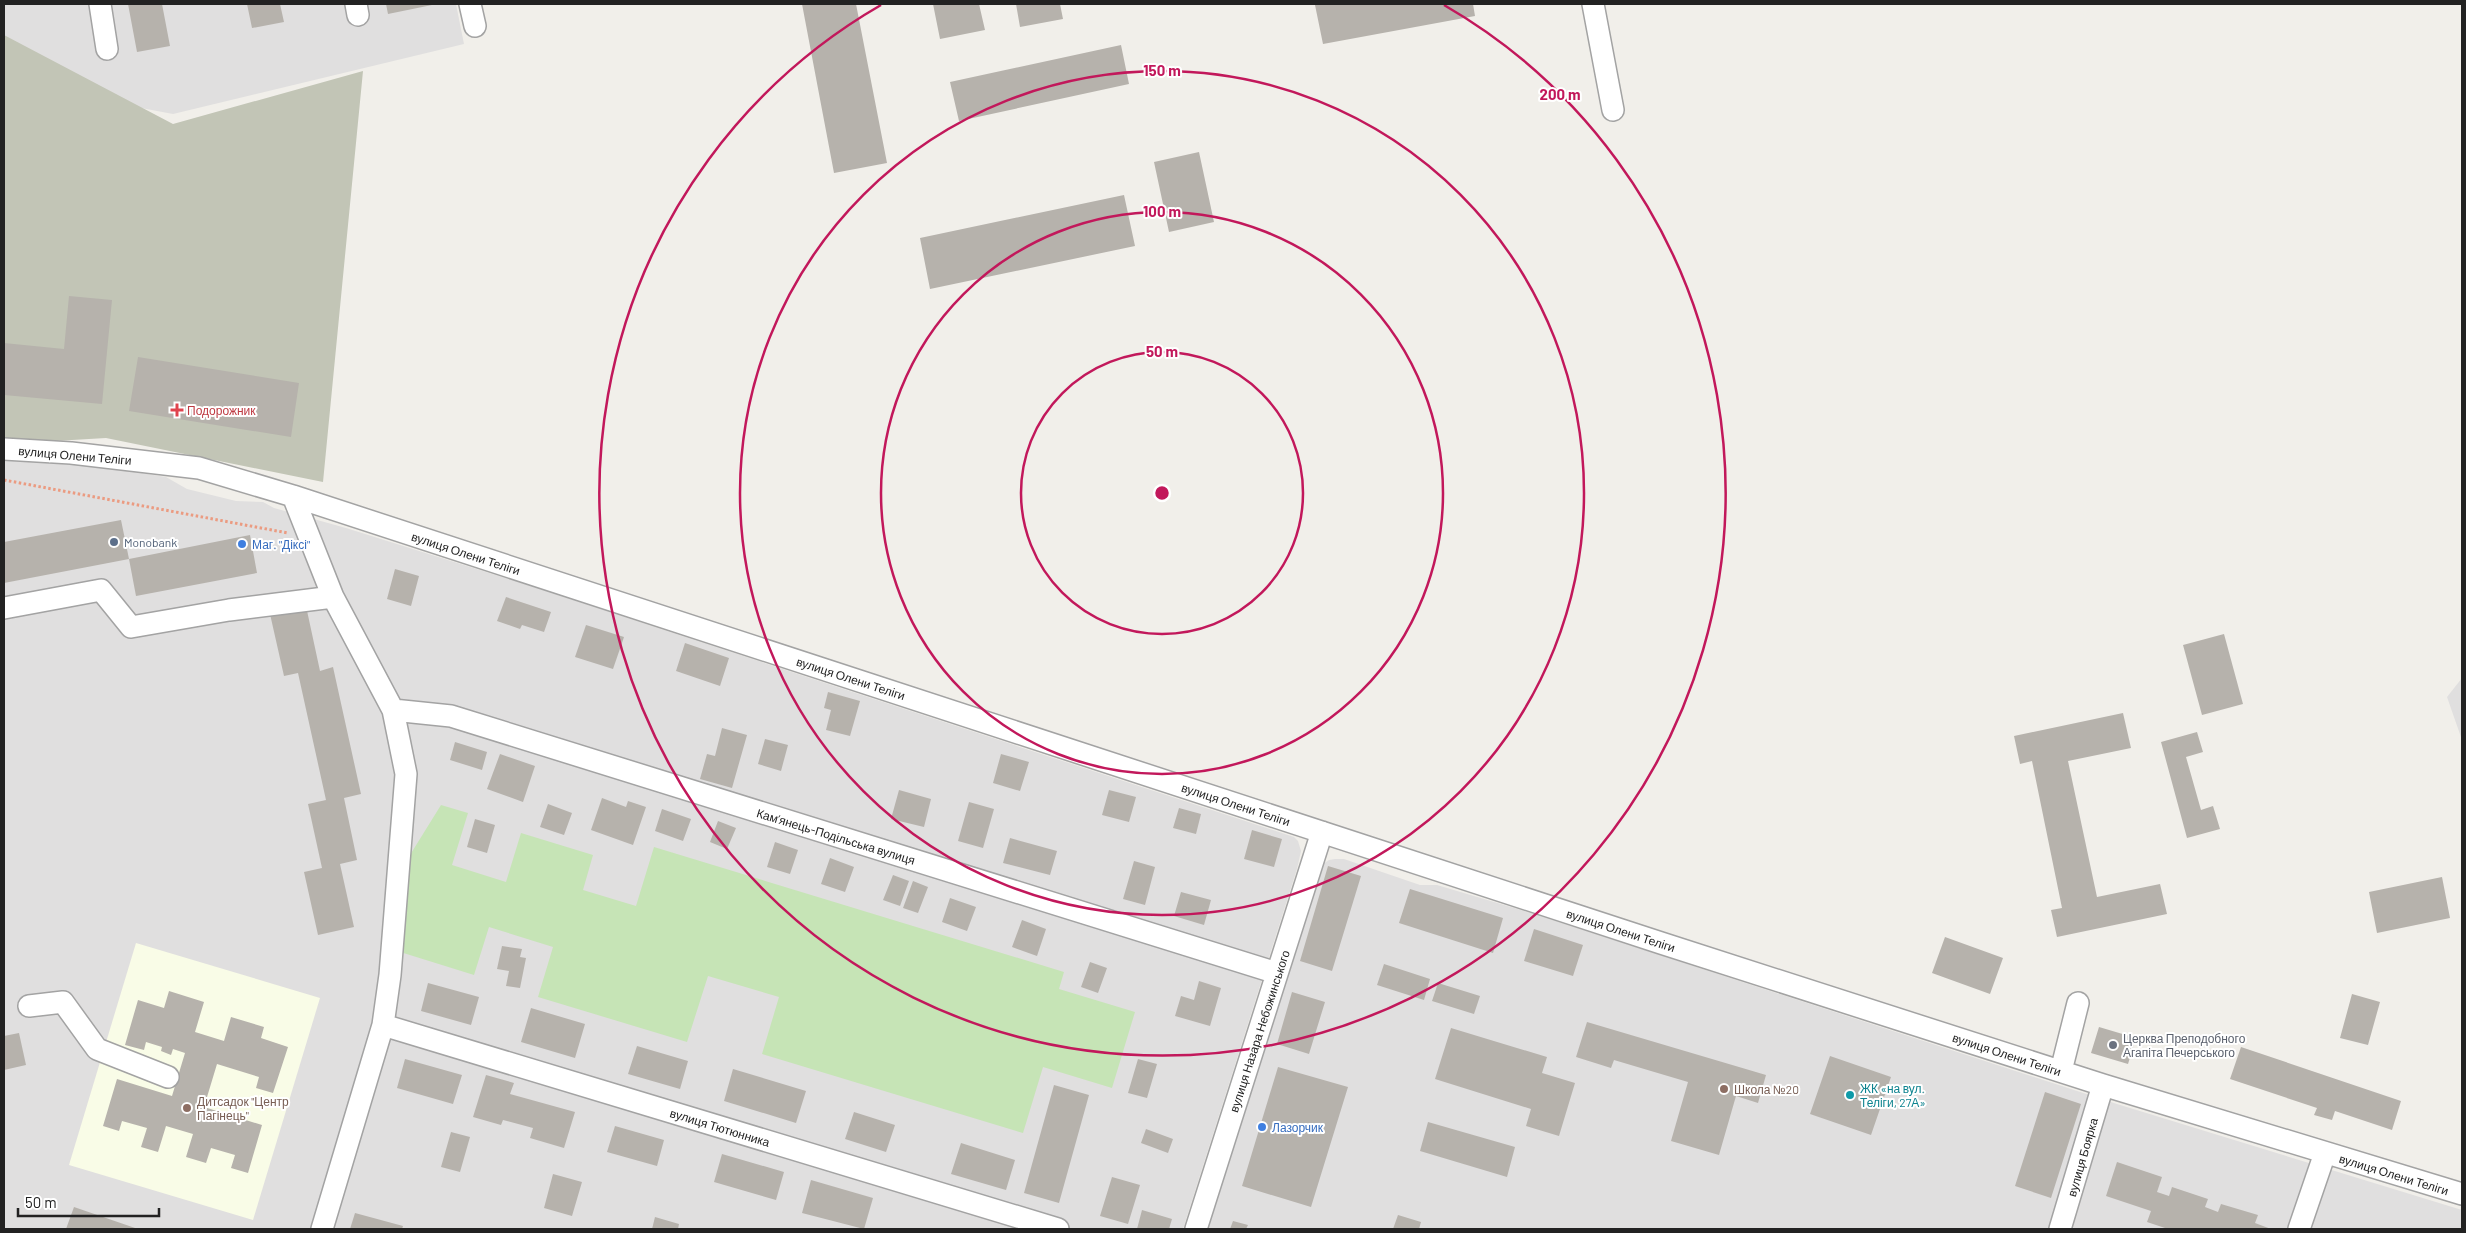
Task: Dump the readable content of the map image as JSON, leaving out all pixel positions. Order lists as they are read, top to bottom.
{
  "streets": {
    "street": [
      "вулиця Олени Теліги",
      "Камʼянець-Подільська вулиця",
      "вулиця Назара Небожинського",
      "вулиця Тютюнника",
      "вулиця Боярка"
    ]
  },
  "crossings": [
    ["вулиця Олени Теліги", "вулиця Назара Небожинського"],
    ["вулиця Олени Теліги", "вулиця Боярка"],
    ["Камʼянець-Подільська вулиця", "вулиця Назара Небожинського"]
  ],
  "places": {
    "health": ["Подорожник"],
    "other": [
      "Monobank",
      "Маг. \"Діксі\"",
      "Церква Преподобного Агапіта Печерського",
      "Школа №20",
      "ЖК «на вул. Теліги, 27А»",
      "Дитсадок \"Центр Пагінець\"",
      "Лазорчик"
    ]
  },
  "scale_bar": "50 m",
  "rings": [
    "150 m",
    "200 m",
    "100 m",
    "50 m"
  ]
}
